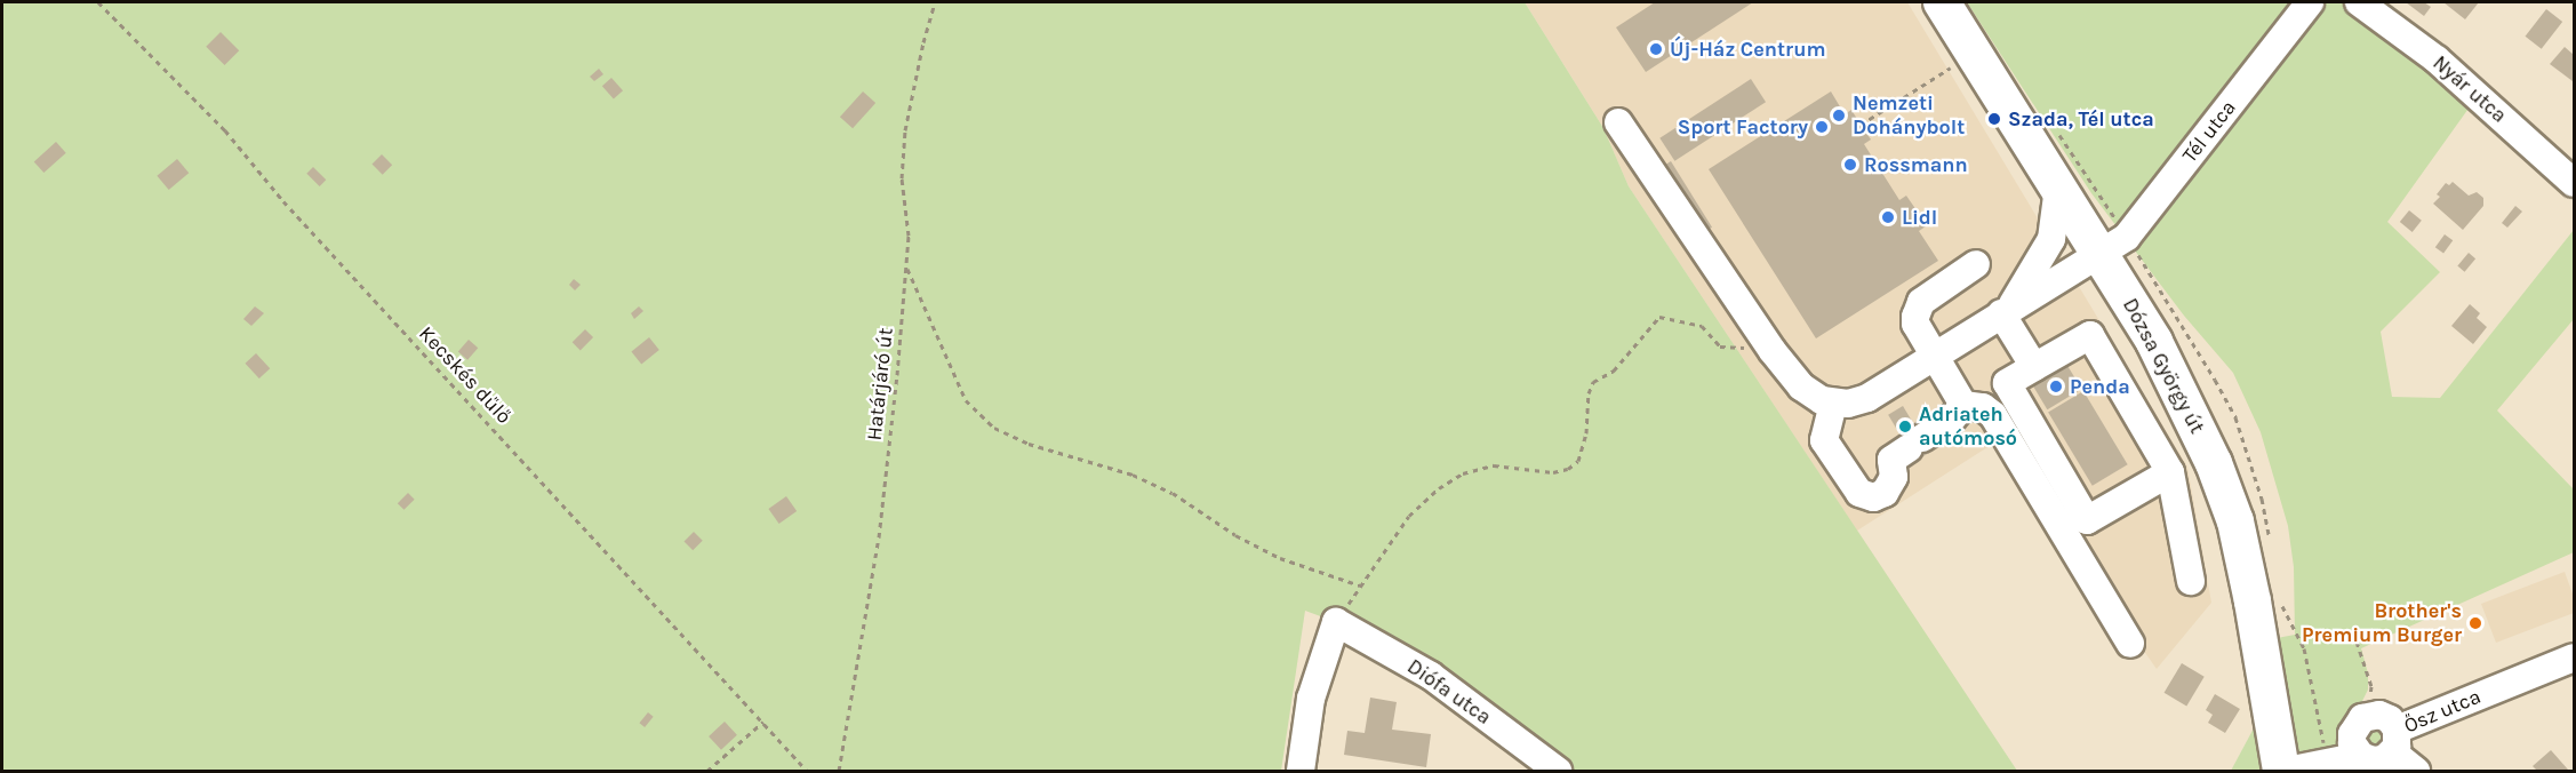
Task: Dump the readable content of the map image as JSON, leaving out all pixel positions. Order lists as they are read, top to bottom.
{
  "streets": {
    "main road": ["Dózsa György út"],
    "street": [
      "Nyár utca",
      "Tél utca",
      "Diófa utca",
      "Ősz utca"
    ],
    "path": ["Kecskés dűlő", "Határjáró út"]
  },
  "crossings": [
    ["Tél utca", "Dózsa György út"]
  ],
  "places": [
    "Új-Ház Centrum",
    "Nemzeti Dohánybolt",
    "Szada, Tél utca",
    "Sport Factory",
    "Rossmann",
    "Lidl",
    "Penda",
    "Adriateh autómosó",
    "Brother's Premium Burger"
  ]
}
